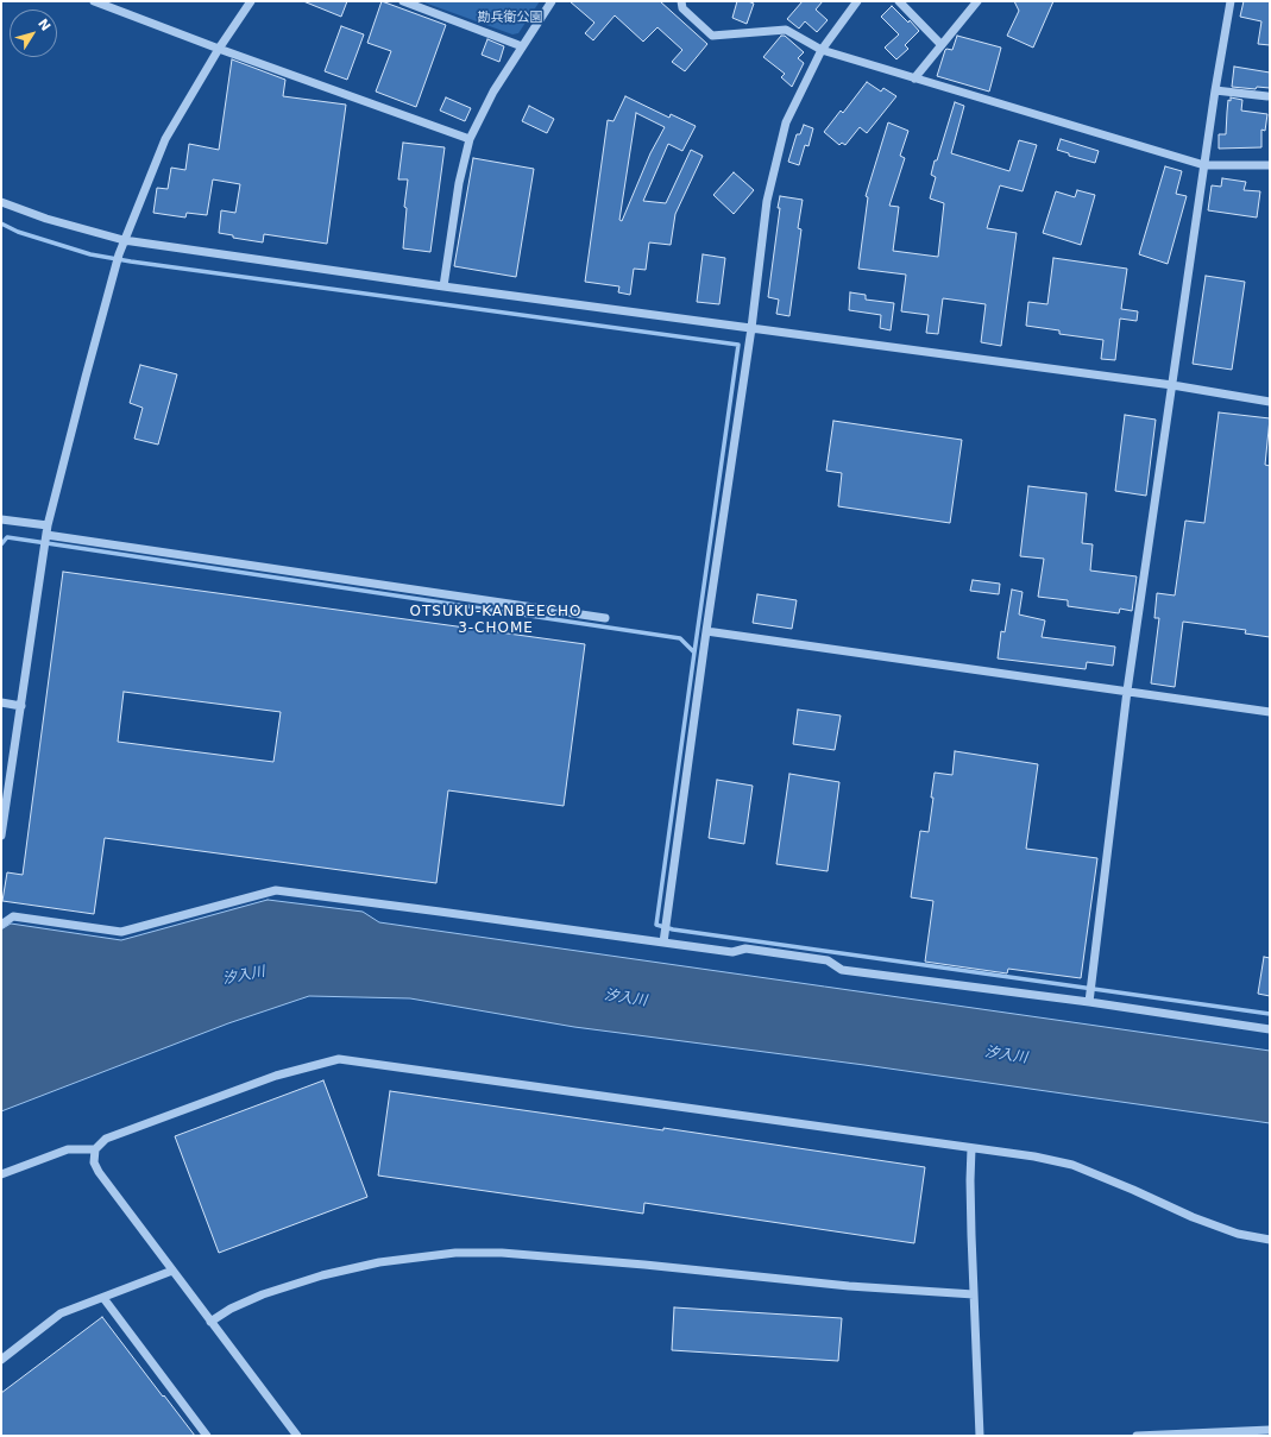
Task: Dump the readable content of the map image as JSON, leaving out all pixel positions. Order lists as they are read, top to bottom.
{
  "districts": ["OTSUKU-KANBEECHO 3-CHOME"],
  "water": ["汐入川"],
  "parks": ["勘兵衛公園"],
  "north": "top right"
}
